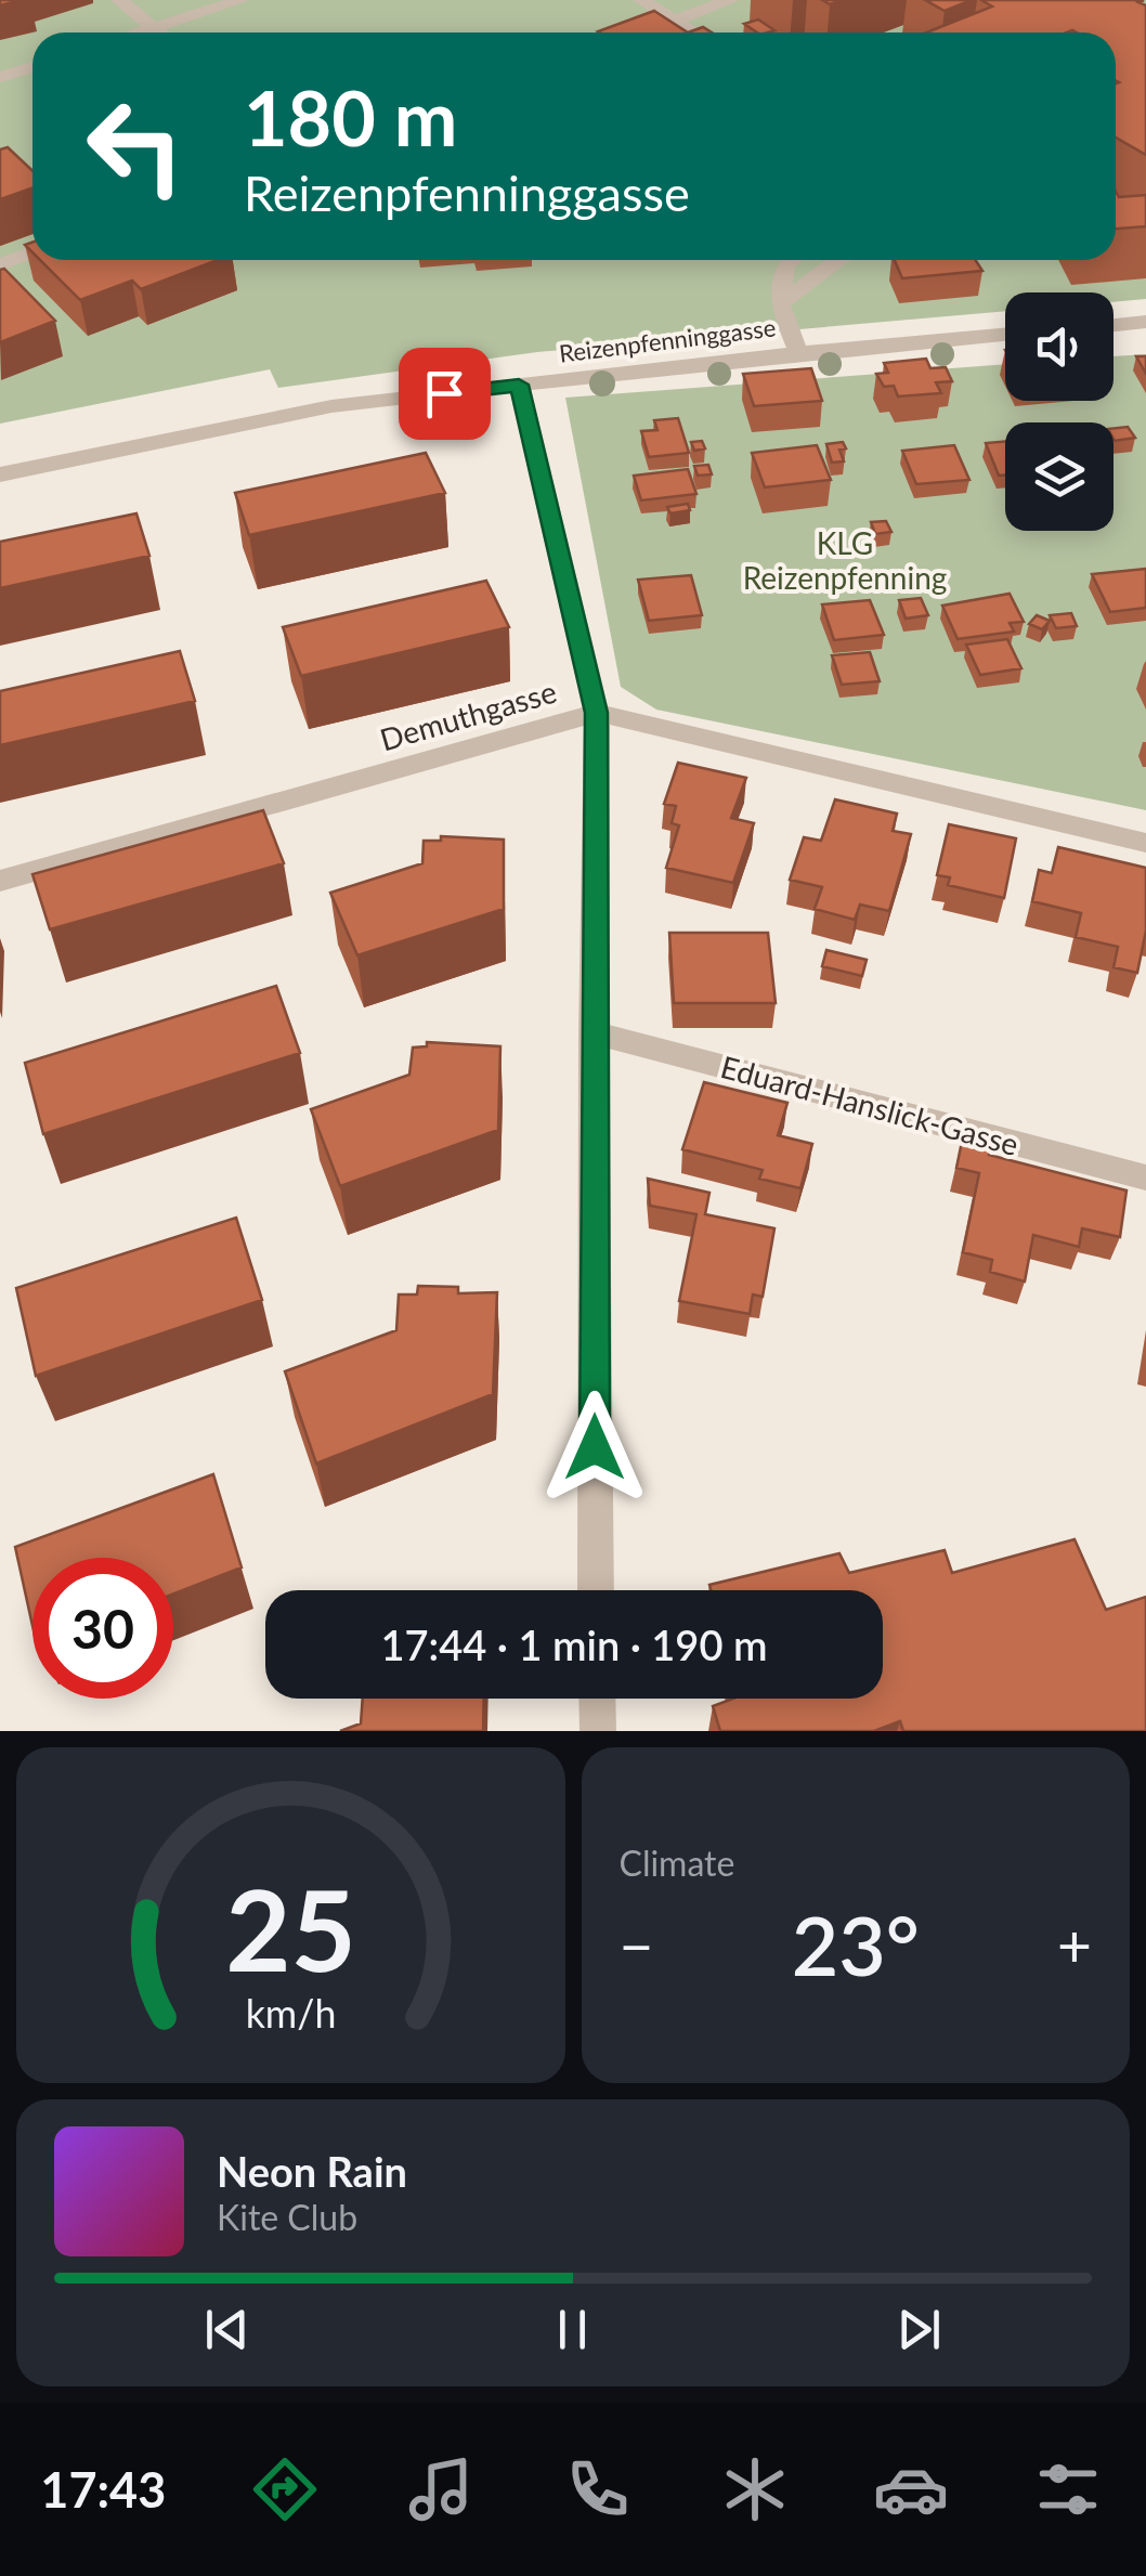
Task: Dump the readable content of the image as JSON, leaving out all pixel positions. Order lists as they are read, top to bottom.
{
  "streets": {
    "street": ["Reizenpfenninggasse", "Demuthgasse", "Eduard-Hanslick-Gasse"]
  },
  "parks": ["KLG Reizenpfenning"],
  "page": {
    "turn": ["180 m", "Reizenpfenninggasse"],
    "limit": "30",
    "trip": "17:44 · 1 min · 190 m",
    "tile": "Climate",
    "heat": ["−", "23°", "+"],
    "song": ["Neon Rain", "Kite Club"],
    "tabs": "17:43",
    "gauge": ["25", "km/h"]
  }
}
